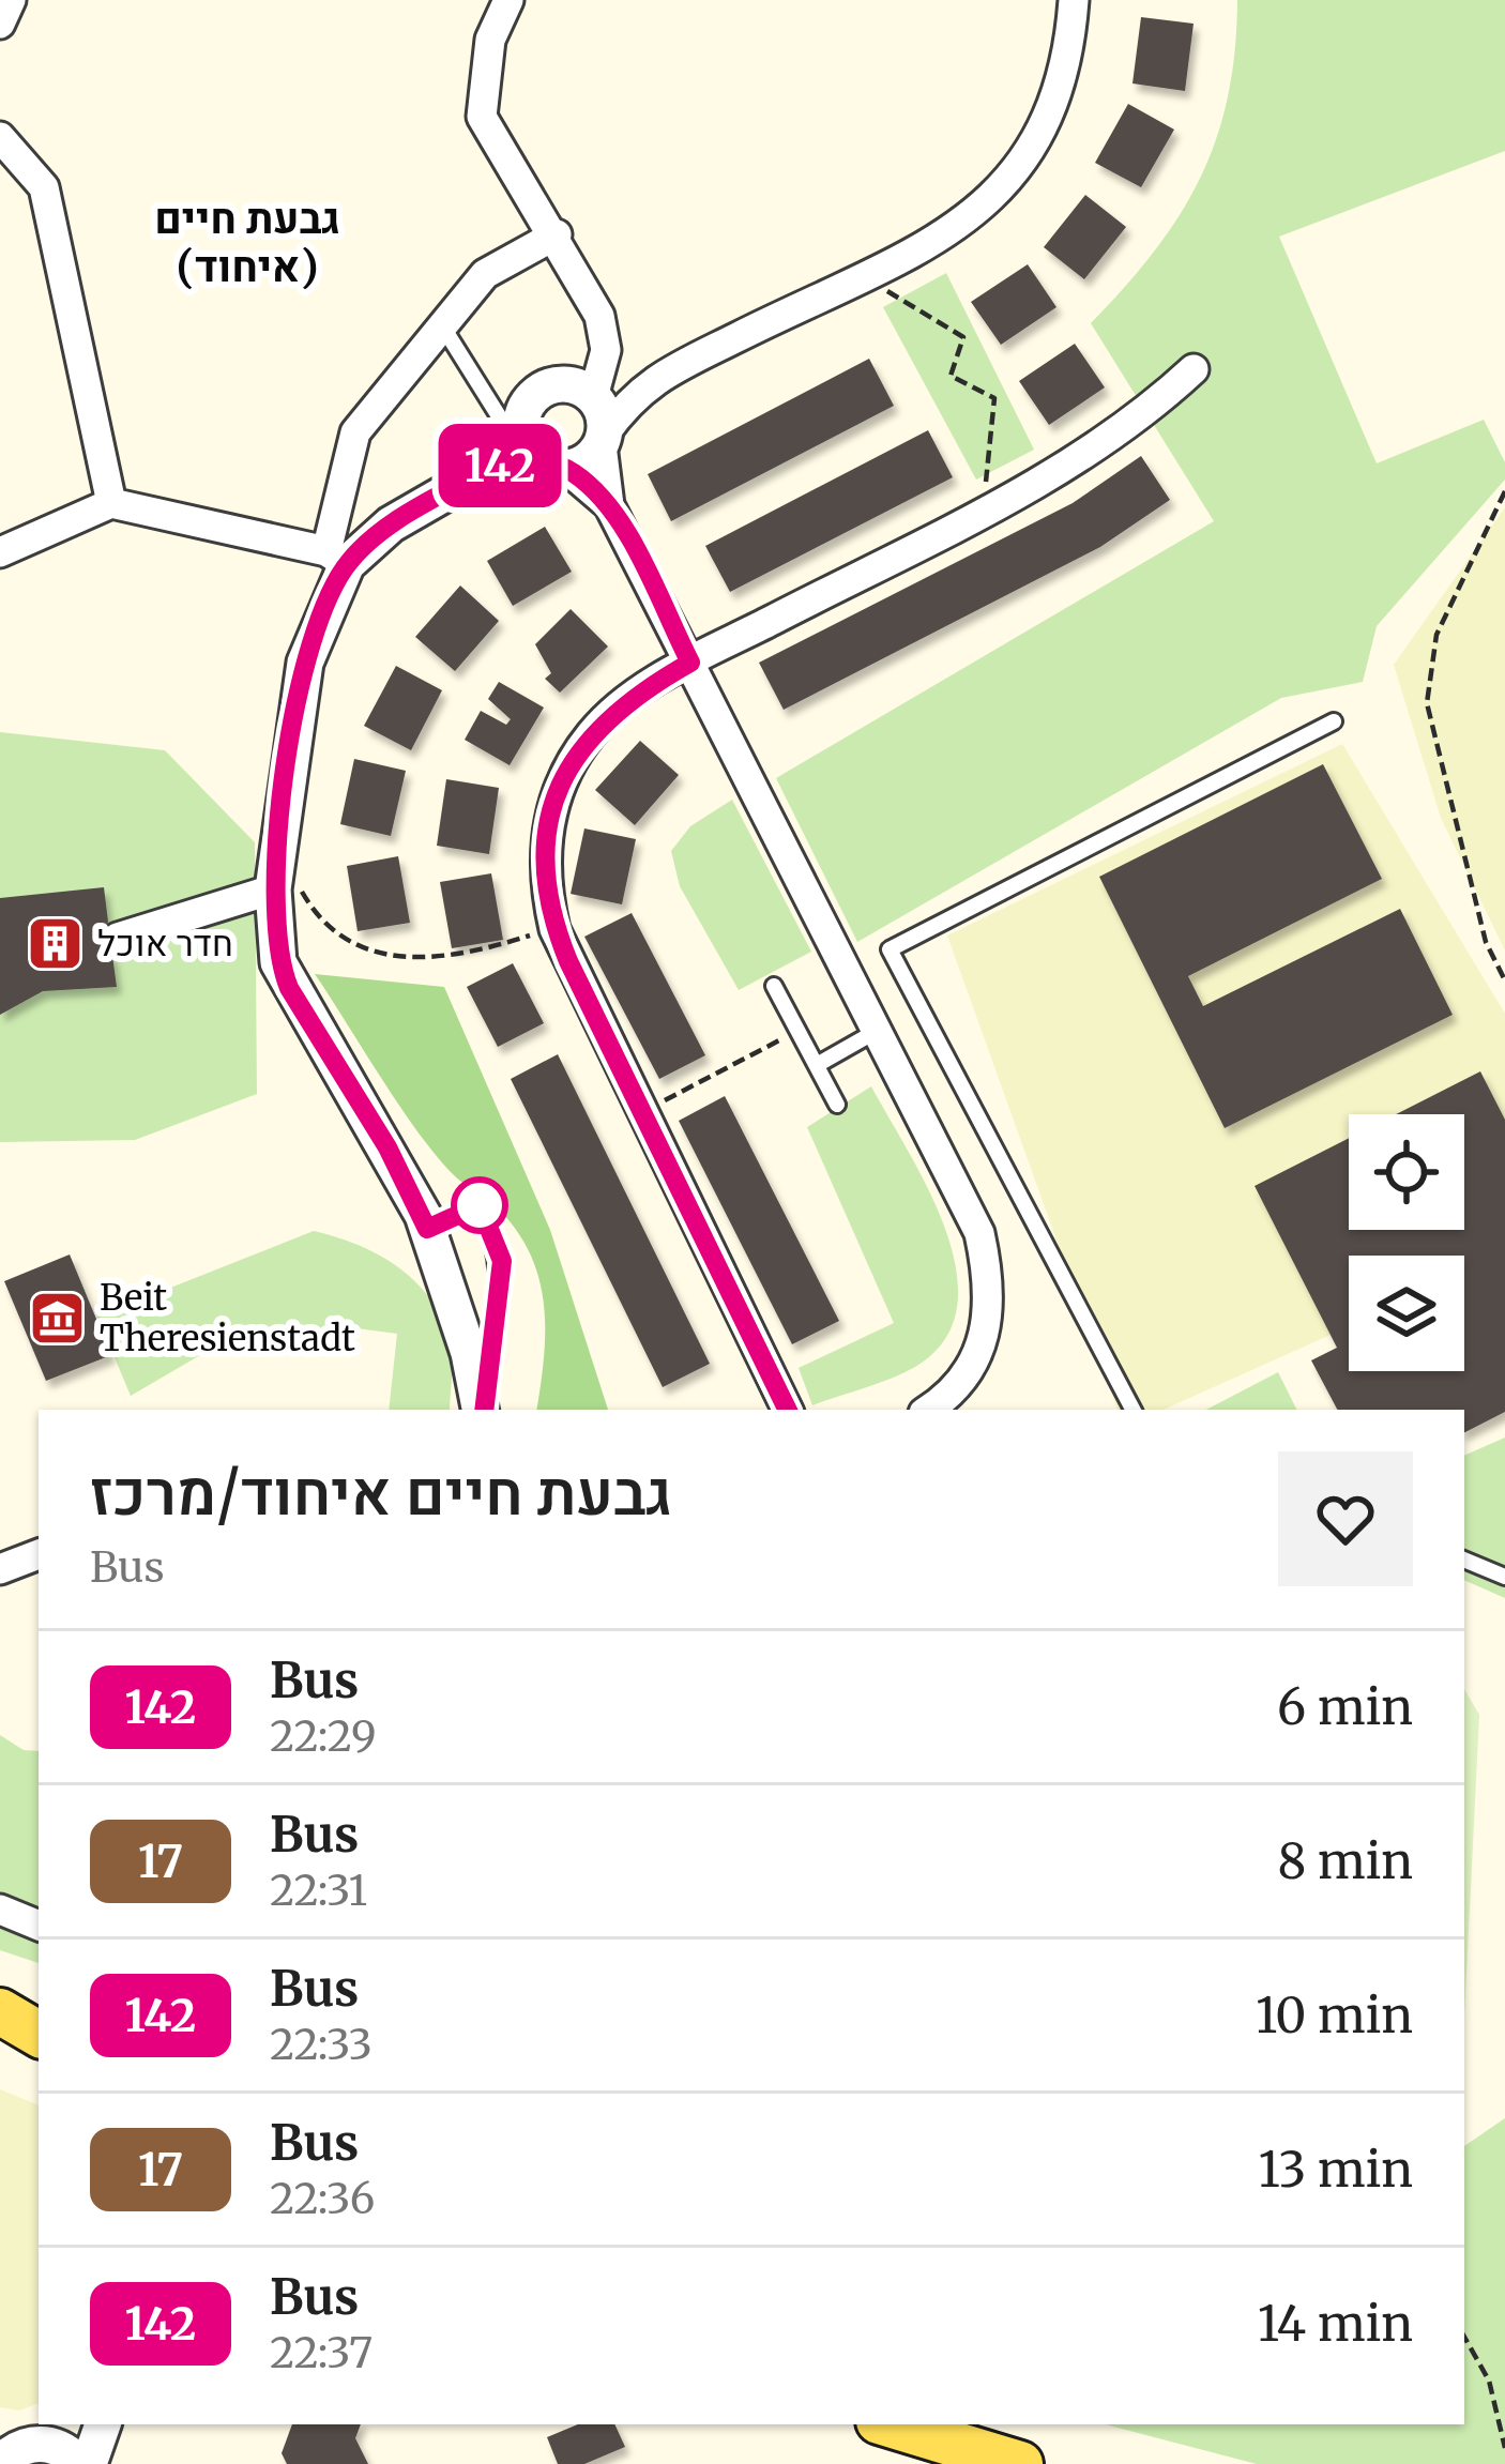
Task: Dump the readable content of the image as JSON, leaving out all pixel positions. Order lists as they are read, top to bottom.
{
  "districts": ["גבעת חיים (איחוד)"],
  "places": {
    "building": ["חדר אוכל"],
    "museum": ["Beit Theresienstadt"]
  },
  "lines": ["bus line 142"],
  "page": {
    "on_map": "142",
    "heading": ["גבעת חיים איחוד/מרכז", "Bus"],
    "list": [
      {
        "mark": "142",
        "name": "Bus",
        "note": "22:29",
        "value": "6 min"
      },
      {
        "mark": "17",
        "name": "Bus",
        "note": "22:31",
        "value": "8 min"
      },
      {
        "mark": "142",
        "name": "Bus",
        "note": "22:33",
        "value": "10 min"
      },
      {
        "mark": "17",
        "name": "Bus",
        "note": "22:36",
        "value": "13 min"
      },
      {
        "mark": "142",
        "name": "Bus",
        "note": "22:37",
        "value": "14 min"
      }
    ]
  }
}
